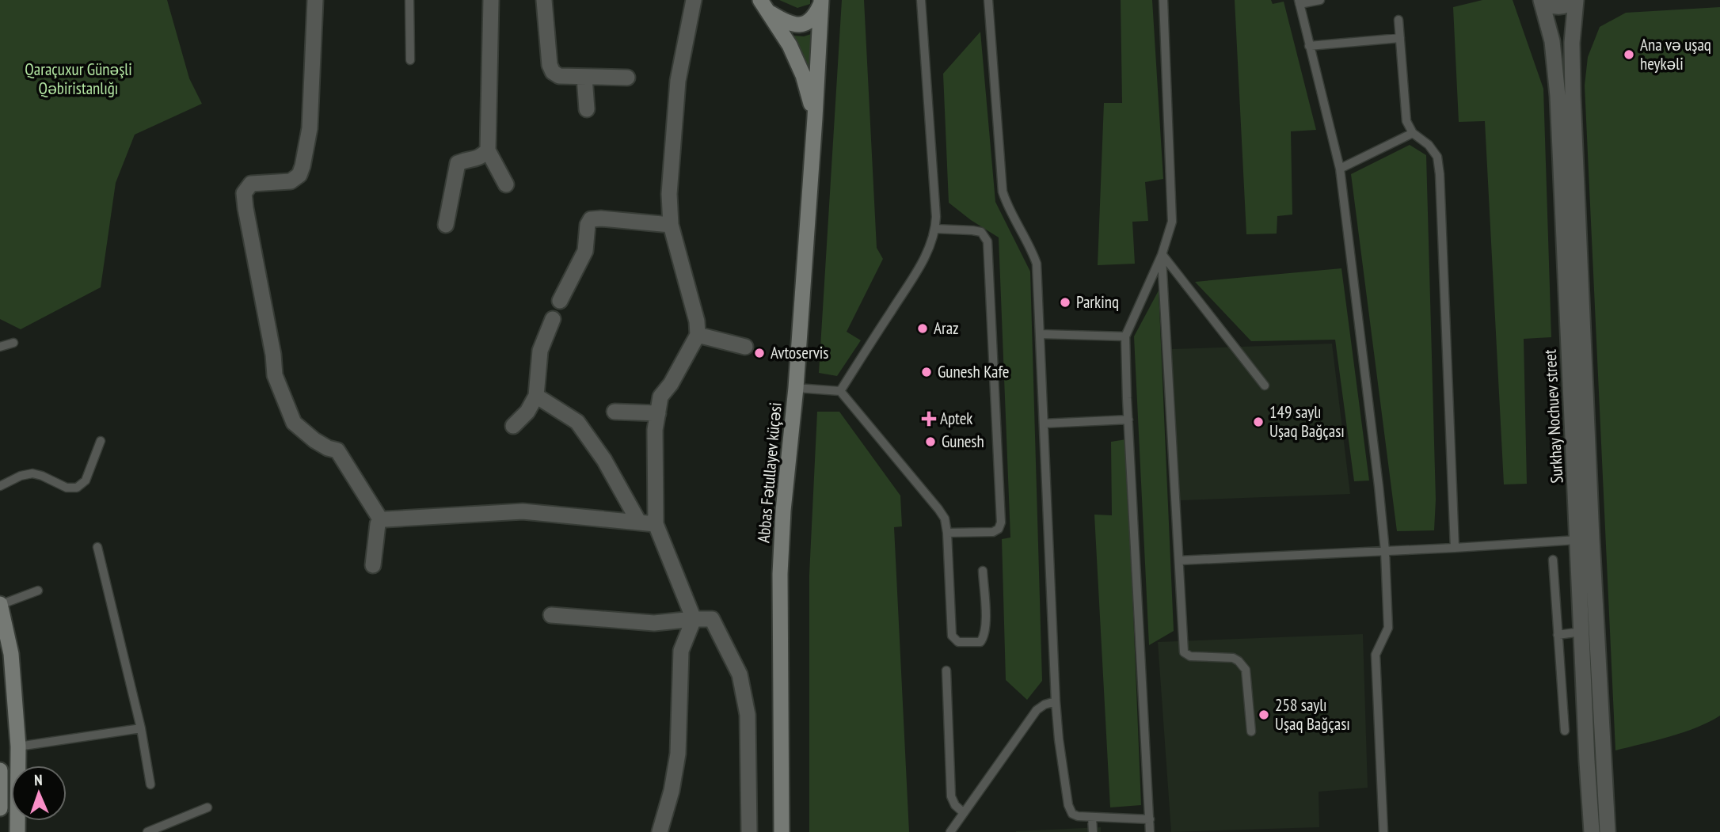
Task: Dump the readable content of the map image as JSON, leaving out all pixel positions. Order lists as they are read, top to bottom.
{
  "streets": {
    "main road": ["Abbas Fətullayev küçəsi"],
    "street": ["Surkhay Nochuev street"]
  },
  "parks": ["Qaraçuxur Günəşli Qəbiristanlığı"],
  "places": {
    "other": [
      "Ana və uşaq heykəli",
      "Parkinq",
      "Araz",
      "Avtoservis",
      "Gunesh Kafe",
      "149 saylı Uşaq Bağçası",
      "Gunesh",
      "258 saylı Uşaq Bağçası"
    ],
    "health": ["Aptek"]
  },
  "north": "top"
}
